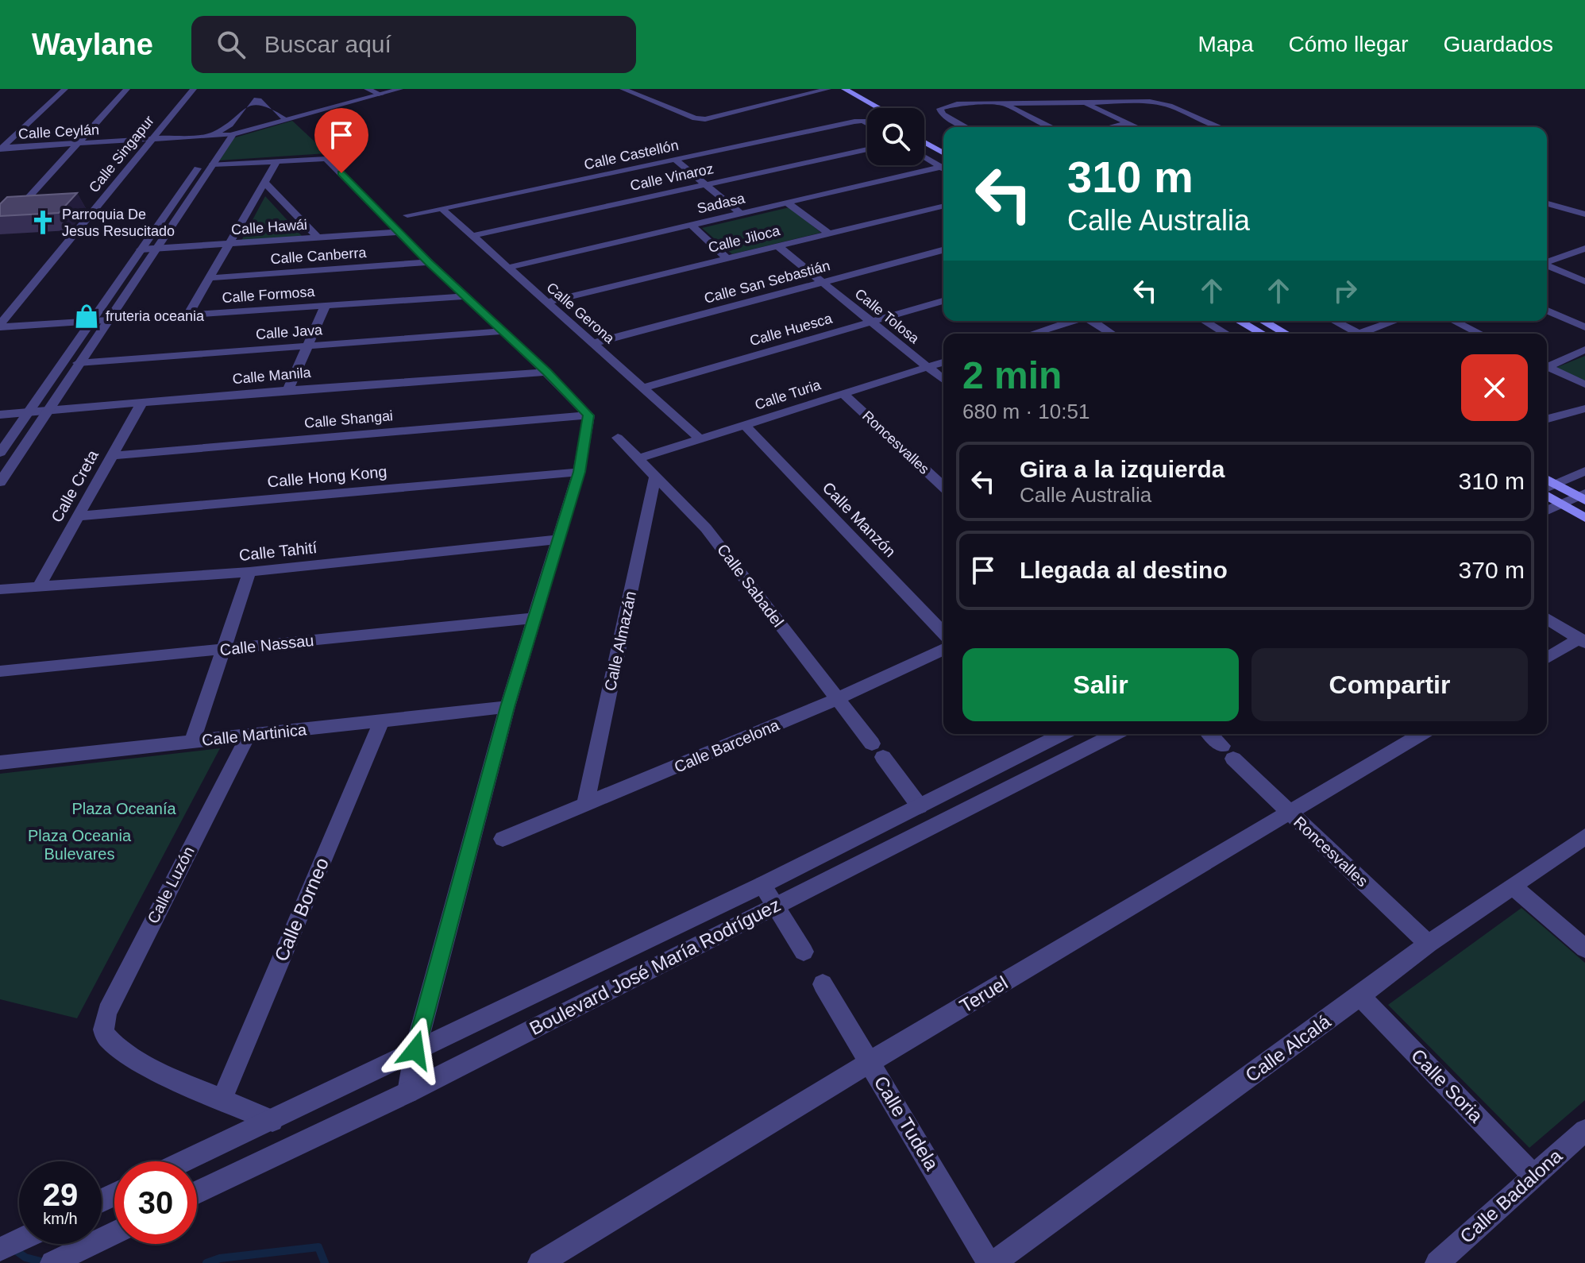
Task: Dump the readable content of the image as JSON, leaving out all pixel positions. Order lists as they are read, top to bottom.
{
  "streets": {
    "street": [
      "Calle Ceylán",
      "Calle Singapur",
      "Calle Castellón",
      "Calle Vinaroz",
      "Sadasa",
      "Calle Hawái",
      "Calle Jiloca",
      "Calle Canberra",
      "Calle San Sebastián",
      "Calle Formosa",
      "Calle Gerona",
      "Calle Tolosa",
      "Calle Huesca",
      "Calle Java",
      "Calle Manila",
      "Calle Turia",
      "Calle Shangai",
      "Roncesvalles",
      "Calle Hong Kong",
      "Calle Creta",
      "Calle Manzón",
      "Calle Tahití",
      "Calle Sabadel",
      "Calle Almazán",
      "Calle Nassau",
      "Calle Martinica",
      "Calle Barcelona",
      "Calle Luzón",
      "Calle Borneo",
      "Boulevard José María Rodríguez",
      "Teruel",
      "Calle Alcalá",
      "Calle Soria",
      "Calle Tudela",
      "Calle Badalona"
    ]
  },
  "crossings": [
    ["Calle Ceylán", "Calle Singapur"],
    ["Calle Singapur", "Calle Formosa"],
    ["Calle Castellón", "Calle Gerona"],
    ["Calle Vinaroz", "Calle Gerona"],
    ["Sadasa", "Calle Gerona"],
    ["Calle Jiloca", "Calle Gerona"],
    ["Calle Jiloca", "Calle Tolosa"],
    ["Calle San Sebastián", "Calle Gerona"],
    ["Calle San Sebastián", "Calle Tolosa"],
    ["Calle Gerona", "Calle Huesca"],
    ["Calle Gerona", "Calle Turia"],
    ["Calle Tolosa", "Calle Huesca"],
    ["Calle Tolosa", "Calle Turia"],
    ["Calle Manila", "Calle Creta"],
    ["Calle Turia", "Roncesvalles"],
    ["Calle Turia", "Calle Manzón"],
    ["Calle Turia", "Calle Sabadel"],
    ["Calle Shangai", "Calle Creta"],
    ["Roncesvalles", "Teruel"],
    ["Roncesvalles", "Calle Alcalá"],
    ["Calle Hong Kong", "Calle Creta"],
    ["Calle Creta", "Calle Tahití"],
    ["Calle Sabadel", "Calle Almazán"],
    ["Calle Sabadel", "Calle Barcelona"],
    ["Calle Sabadel", "Boulevard José María Rodríguez"],
    ["Calle Almazán", "Calle Barcelona"],
    ["Calle Martinica", "Calle Luzón"],
    ["Calle Martinica", "Calle Borneo"],
    ["Calle Luzón", "Calle Borneo"],
    ["Teruel", "Calle Tudela"],
    ["Calle Alcalá", "Calle Soria"],
    ["Calle Alcalá", "Calle Tudela"],
    ["Calle Soria", "Calle Badalona"]
  ],
  "parks": ["Plaza Oceanía", "Plaza Oceania Bulevares"],
  "places": {
    "church": ["Parroquia De Jesus Resucitado"],
    "shop": ["fruteria oceania"]
  },
  "page": {
    "header": "Waylane",
    "search": "Buscar aquí",
    "nav": ["Mapa", "Cómo llegar", "Guardados"],
    "turn": ["310 m", "Calle Australia"],
    "heading": ["2 min", "680 m · 10:51"],
    "list": [
      {
        "name": "Gira a la izquierda",
        "note": "Calle Australia",
        "value": "310 m"
      },
      {
        "name": "Llegada al destino",
        "value": "370 m"
      }
    ],
    "buttons": ["Salir", "Compartir"],
    "speed": "29 km/h",
    "limit": "30"
  }
}
